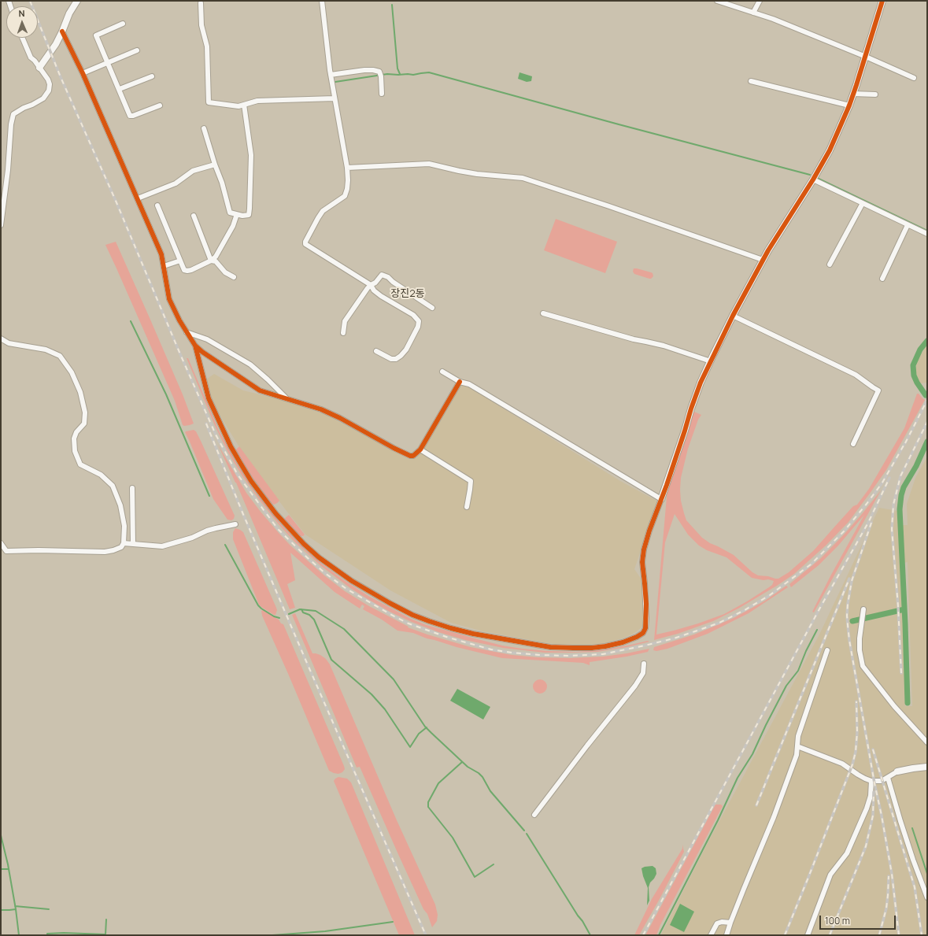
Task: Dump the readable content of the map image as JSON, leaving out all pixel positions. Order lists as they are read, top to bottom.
{
  "districts": ["장진2동"],
  "scale_bar": "100 m",
  "north": "top"
}
